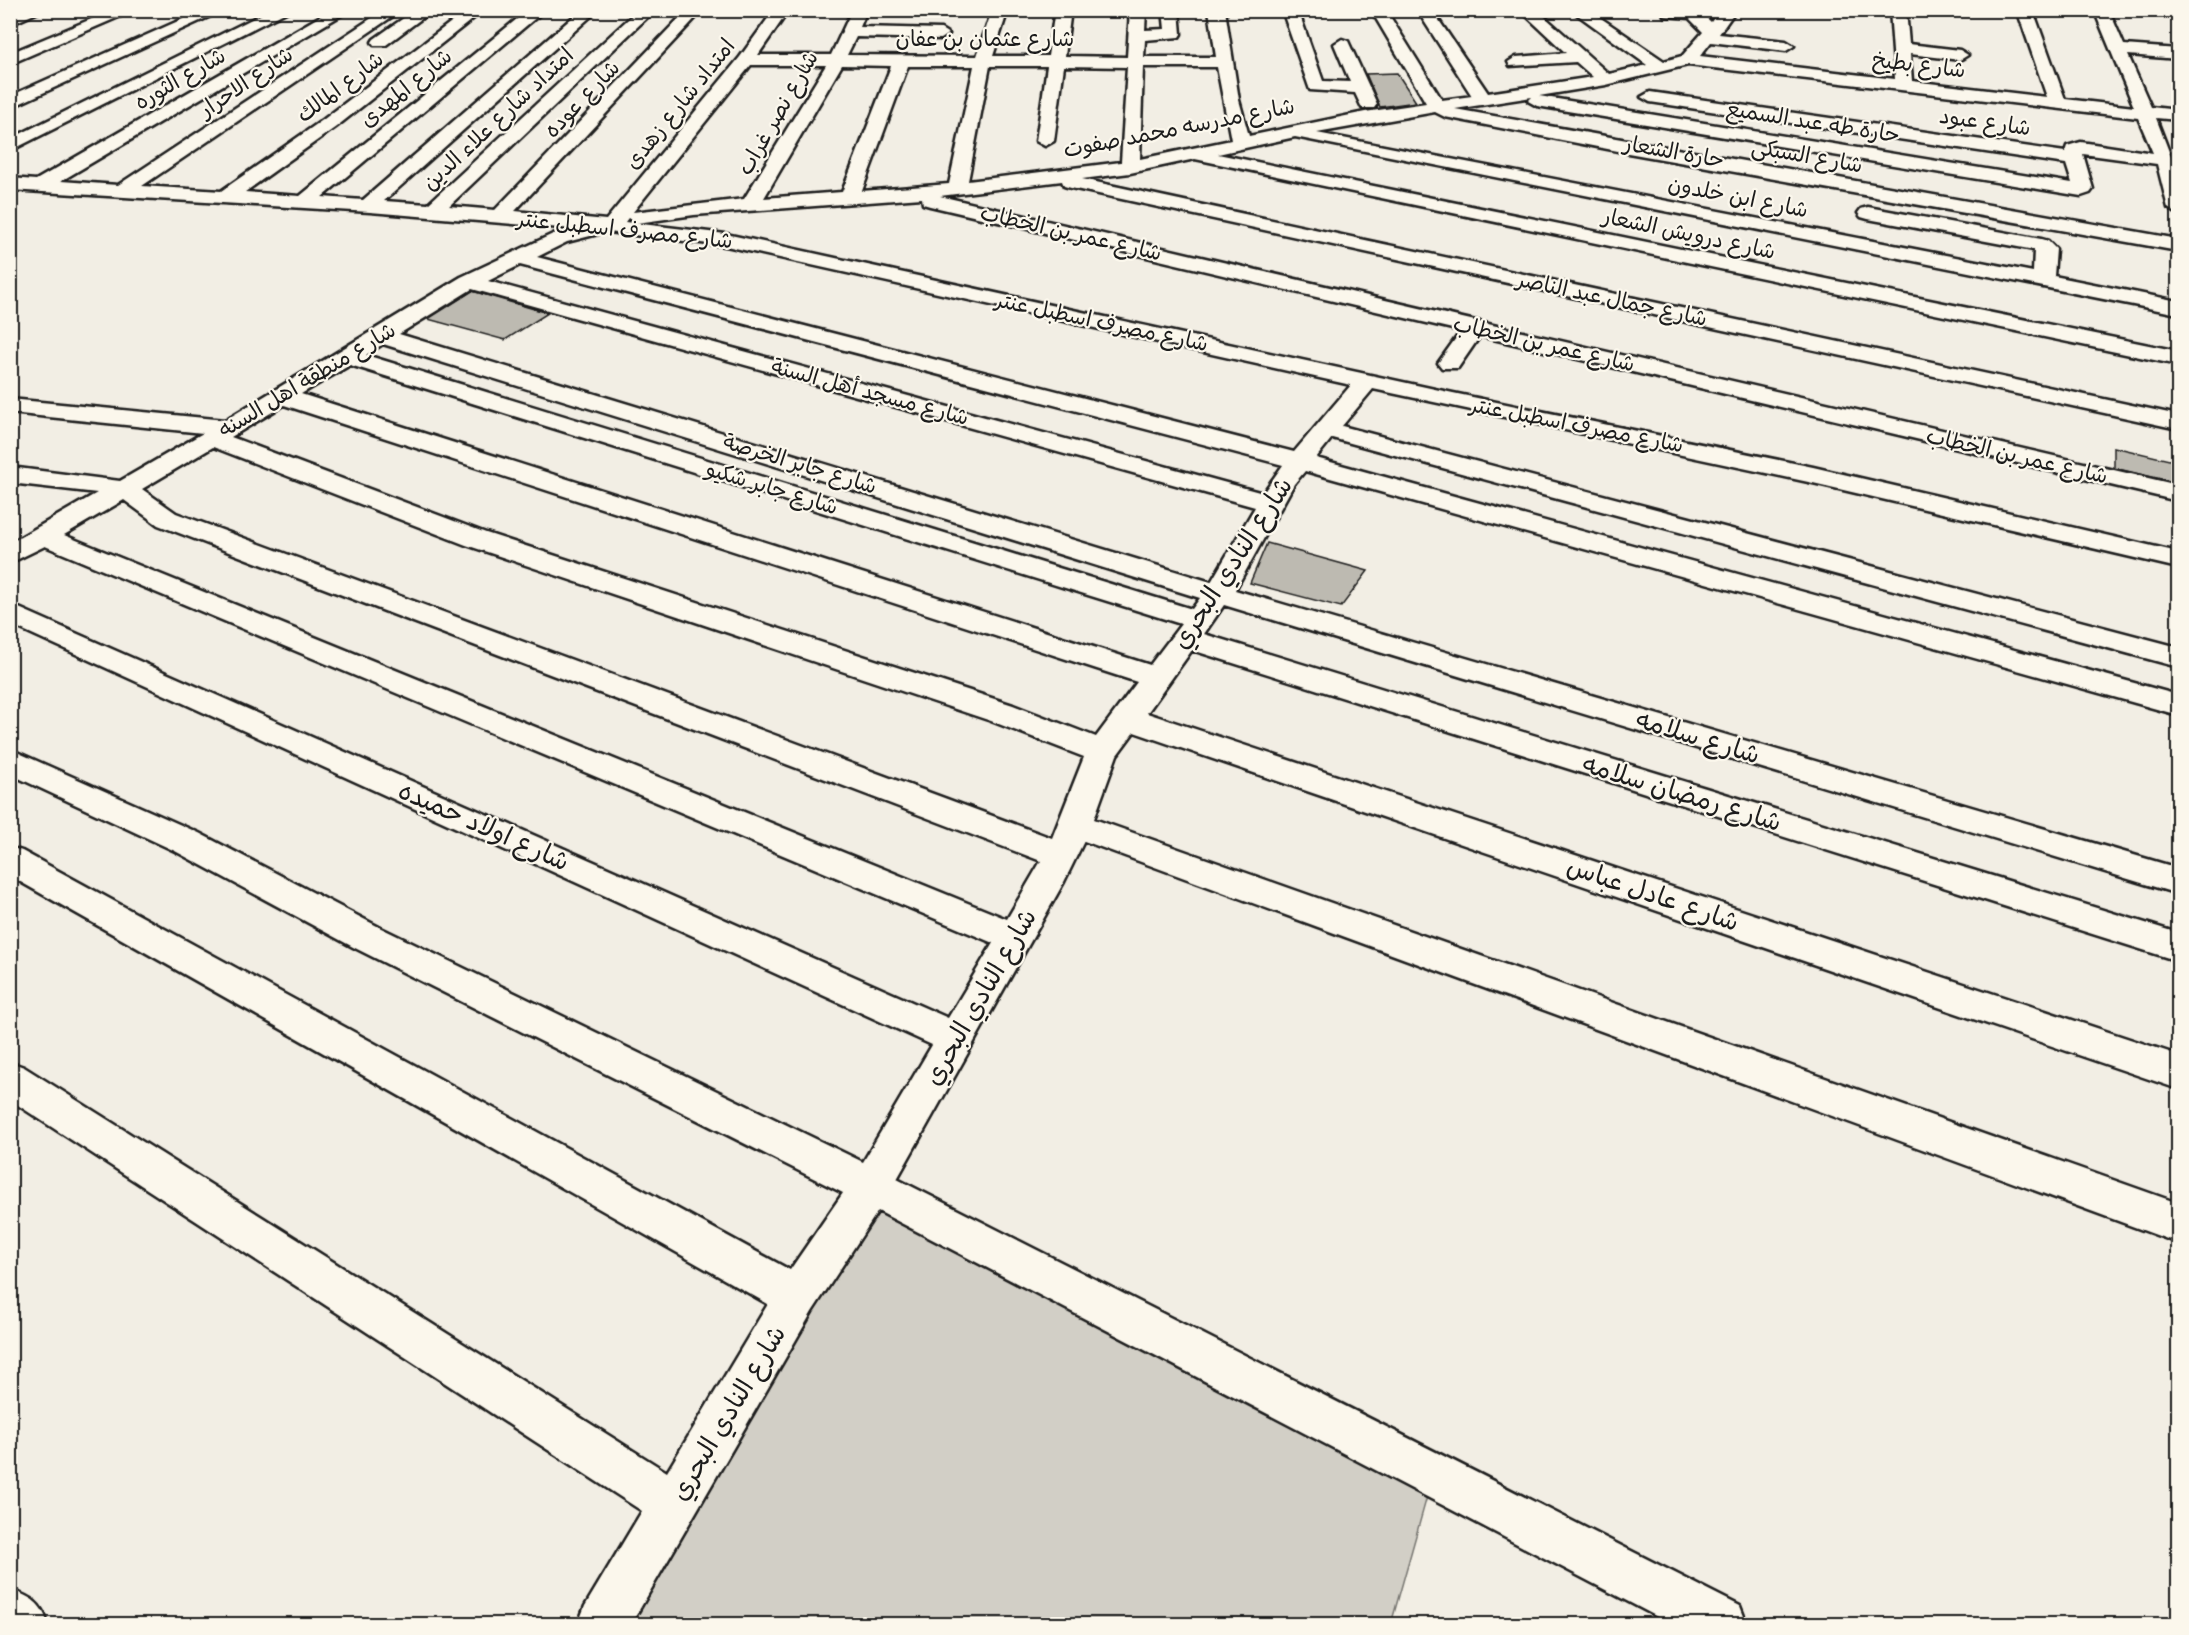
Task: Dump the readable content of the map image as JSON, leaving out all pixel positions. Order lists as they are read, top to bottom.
{
  "streets": {
    "street": [
      "شارع عثمان بن عفان",
      "شارع بطيخ",
      "شارع الثوره",
      "شارع الاحرار",
      "شارع المالك",
      "شارع المهدى",
      "شارع عوده",
      "امتداد شارع زهدى",
      "شارع نصر غراب",
      "امتداد شارع علاء الدين",
      "حارة طه عبد السميع",
      "شارع عبود",
      "شارع مدرسه محمد صفوت",
      "شارع السبكى",
      "شارع ابن خلدون",
      "شارع مصرف اسطبل عنتر",
      "شارع عمر بن الخطاب",
      "شارع درويش الشعار",
      "شارع جمال عبد الناصر",
      "شارع منطقة اهل السنه",
      "شارع مسجد أهل السنة",
      "شارع جابر الخرصة",
      "شارع جابر شكيو",
      "شارع النادي البحري",
      "شارع سلامه",
      "شارع رمضان سلامه",
      "شارع اولاد حميده",
      "شارع عادل عباس"
    ]
  },
  "crossings": [
    ["شارع عثمان بن عفان", "امتداد شارع زهدى"],
    ["شارع عثمان بن عفان", "شارع نصر غراب"],
    ["شارع بطيخ", "شارع مدرسه محمد صفوت"],
    ["شارع الثوره", "شارع مصرف اسطبل عنتر"],
    ["شارع الاحرار", "شارع مصرف اسطبل عنتر"],
    ["شارع المالك", "شارع مصرف اسطبل عنتر"],
    ["شارع المهدى", "شارع مصرف اسطبل عنتر"],
    ["شارع عوده", "شارع مصرف اسطبل عنتر"],
    ["امتداد شارع زهدى", "شارع مدرسه محمد صفوت"],
    ["امتداد شارع زهدى", "شارع مصرف اسطبل عنتر"],
    ["امتداد شارع زهدى", "شارع منطقة اهل السنه"],
    ["شارع نصر غراب", "شارع مدرسه محمد صفوت"],
    ["امتداد شارع علاء الدين", "شارع مصرف اسطبل عنتر"],
    ["حارة طه عبد السميع", "شارع عبود"],
    ["حارة طه عبد السميع", "شارع مدرسه محمد صفوت"],
    ["شارع عبود", "شارع مدرسه محمد صفوت"],
    ["شارع مدرسه محمد صفوت", "شارع السبكى"],
    ["شارع مدرسه محمد صفوت", "شارع ابن خلدون"],
    ["شارع مدرسه محمد صفوت", "شارع مصرف اسطبل عنتر"],
    ["شارع مدرسه محمد صفوت", "شارع عمر بن الخطاب"],
    ["شارع مدرسه محمد صفوت", "شارع درويش الشعار"],
    ["شارع مدرسه محمد صفوت", "شارع جمال عبد الناصر"],
    ["شارع مدرسه محمد صفوت", "شارع منطقة اهل السنه"],
    ["شارع مصرف اسطبل عنتر", "شارع منطقة اهل السنه"],
    ["شارع مصرف اسطبل عنتر", "شارع النادي البحري"],
    ["شارع منطقة اهل السنه", "شارع مسجد أهل السنة"],
    ["شارع منطقة اهل السنه", "شارع جابر الخرصة"],
    ["شارع منطقة اهل السنه", "شارع جابر شكيو"],
    ["شارع مسجد أهل السنة", "شارع النادي البحري"],
    ["شارع جابر الخرصة", "شارع جابر شكيو"],
    ["شارع جابر الخرصة", "شارع النادي البحري"],
    ["شارع جابر الخرصة", "شارع سلامه"],
    ["شارع جابر الخرصة", "شارع رمضان سلامه"],
    ["شارع جابر شكيو", "شارع النادي البحري"],
    ["شارع جابر شكيو", "شارع سلامه"],
    ["شارع جابر شكيو", "شارع رمضان سلامه"],
    ["شارع النادي البحري", "شارع سلامه"],
    ["شارع النادي البحري", "شارع رمضان سلامه"],
    ["شارع النادي البحري", "شارع اولاد حميده"],
    ["شارع النادي البحري", "شارع عادل عباس"],
    ["شارع سلامه", "شارع رمضان سلامه"]
  ]
}
